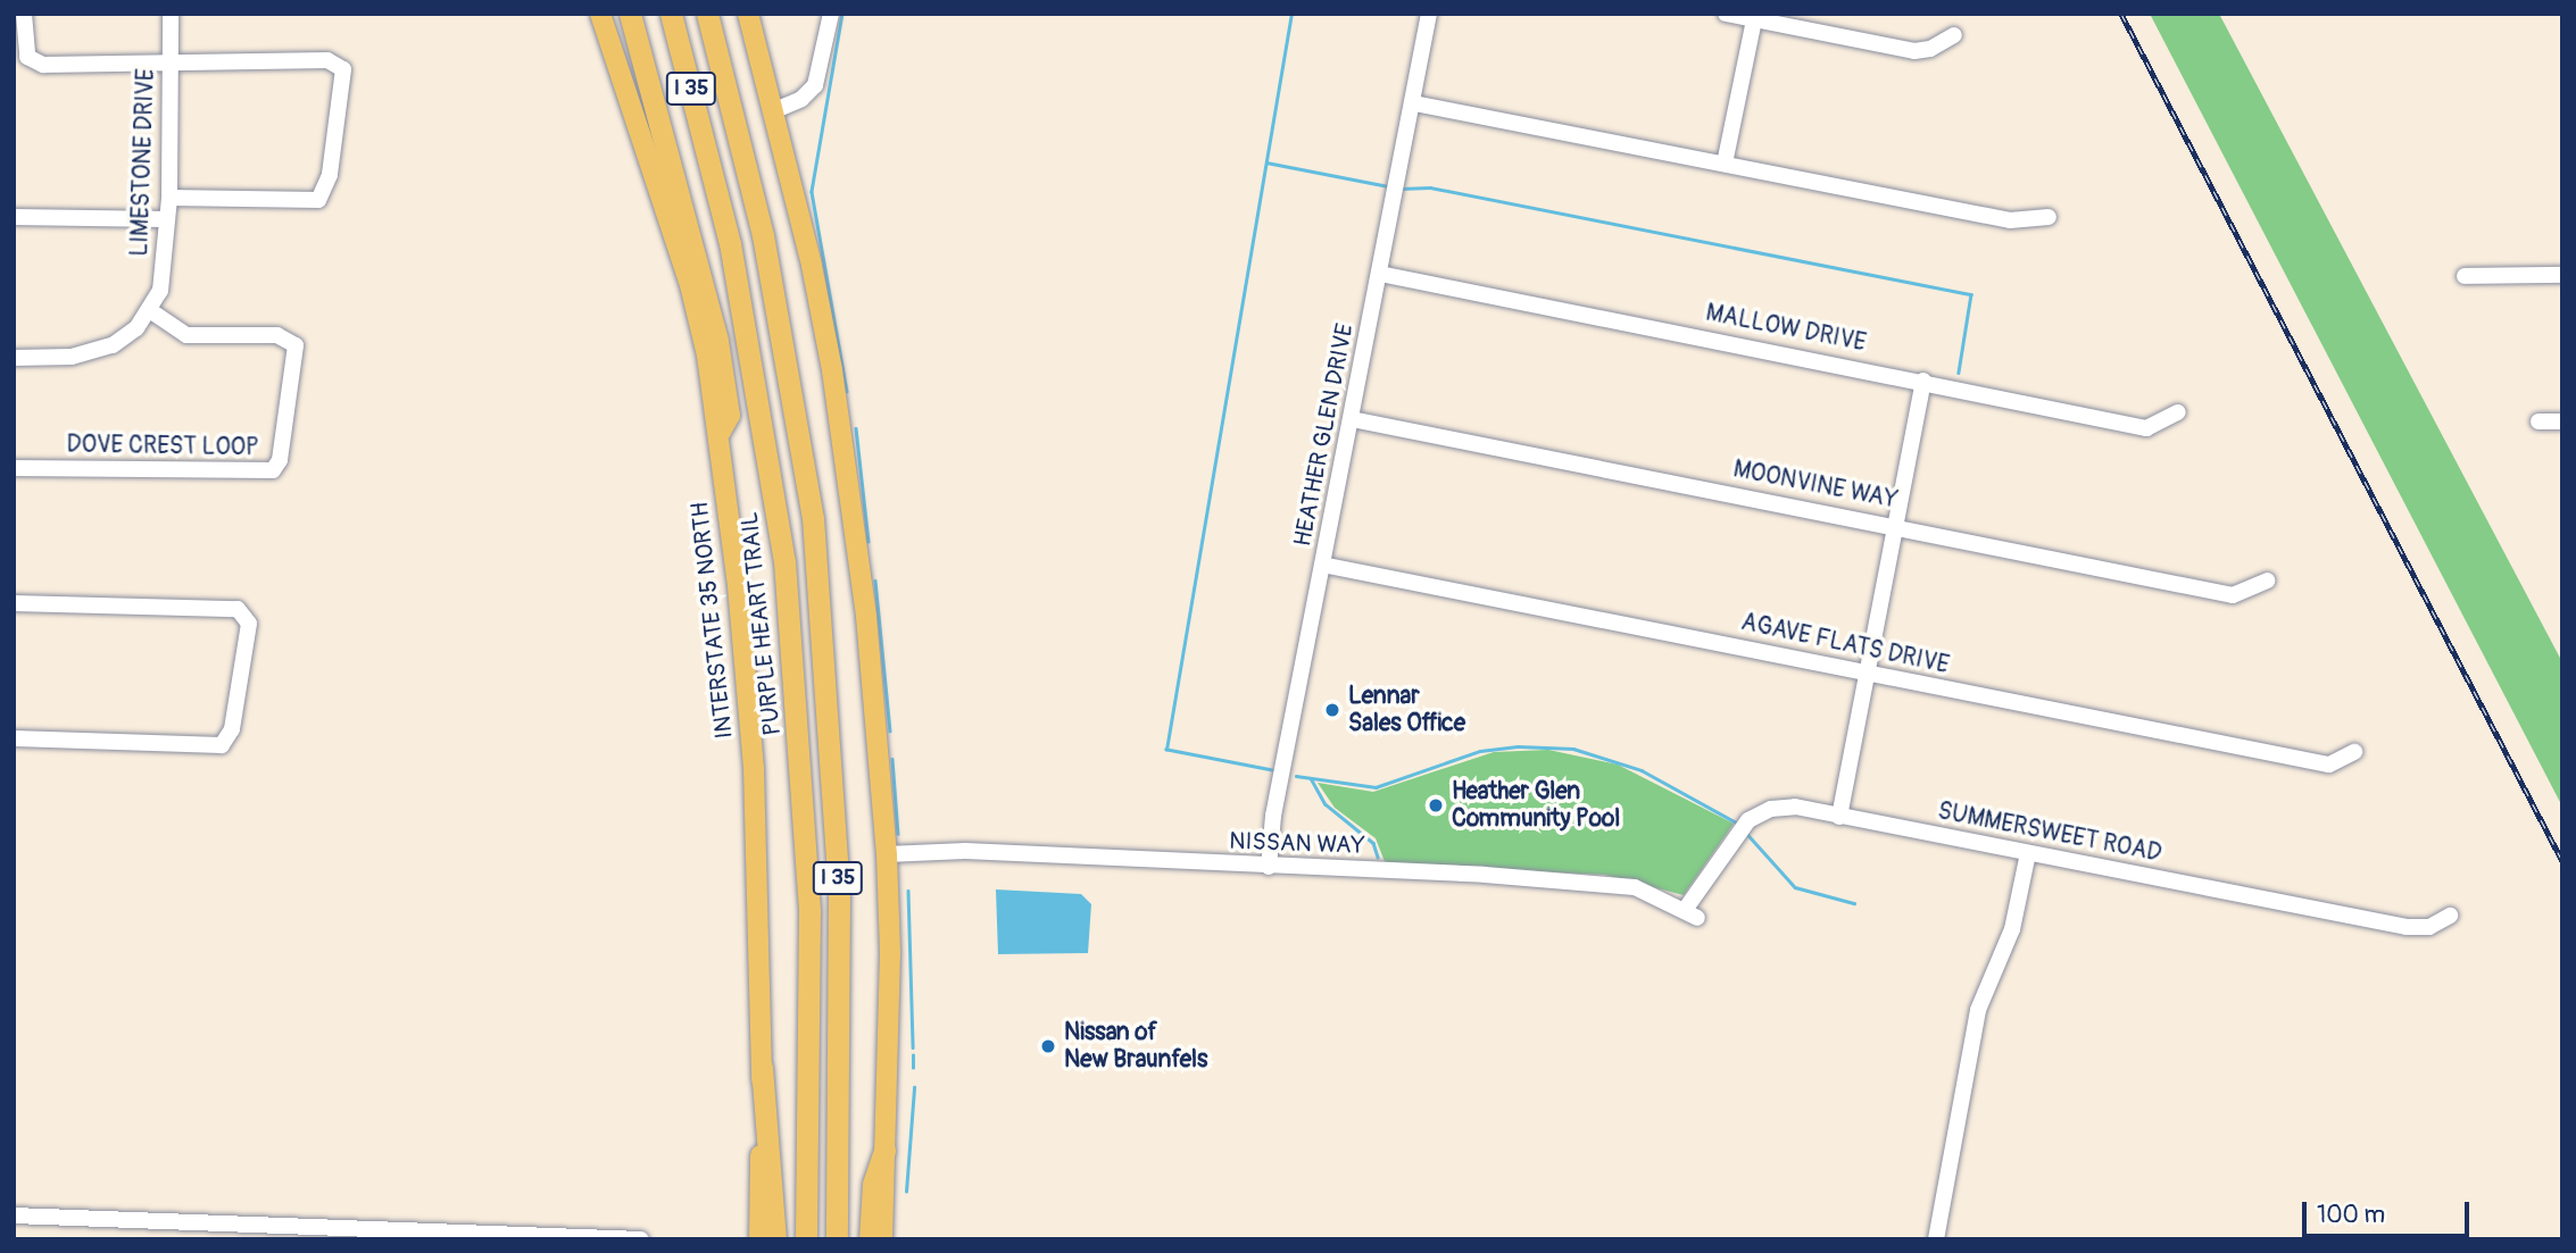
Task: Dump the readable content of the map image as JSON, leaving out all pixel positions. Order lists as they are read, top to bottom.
{
  "streets": {
    "highway": ["I 35", "PURPLE HEART TRAIL"],
    "main road": ["INTERSTATE 35 NORTH"],
    "street": [
      "LIMESTONE DRIVE",
      "MALLOW DRIVE",
      "HEATHER GLEN DRIVE",
      "DOVE CREST LOOP",
      "MOONVINE WAY",
      "AGAVE FLATS DRIVE",
      "SUMMERSWEET ROAD",
      "NISSAN WAY"
    ]
  },
  "crossings": [
    ["LIMESTONE DRIVE", "DOVE CREST LOOP"],
    ["MALLOW DRIVE", "HEATHER GLEN DRIVE"],
    ["HEATHER GLEN DRIVE", "MOONVINE WAY"],
    ["HEATHER GLEN DRIVE", "AGAVE FLATS DRIVE"],
    ["HEATHER GLEN DRIVE", "NISSAN WAY"],
    ["SUMMERSWEET ROAD", "NISSAN WAY"]
  ],
  "places": ["Lennar Sales Office", "Heather Glen Community Pool", "Nissan of New Braunfels"],
  "scale_bar": "100 m"
}
